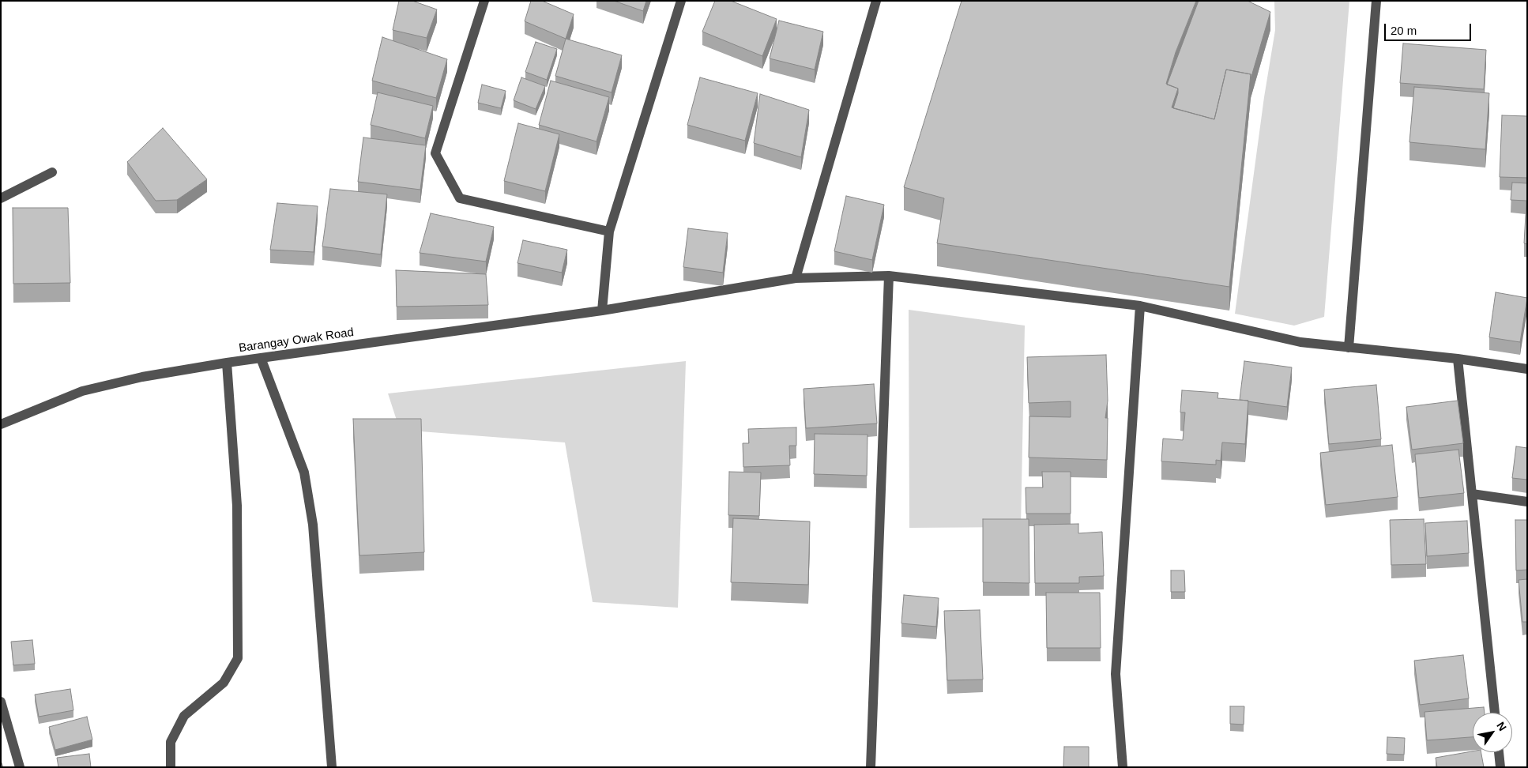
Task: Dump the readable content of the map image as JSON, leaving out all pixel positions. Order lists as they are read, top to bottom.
{
  "streets": {
    "street": ["Barangay Owak Road"]
  },
  "scale_bar": "20 m",
  "north": "top right"
}
